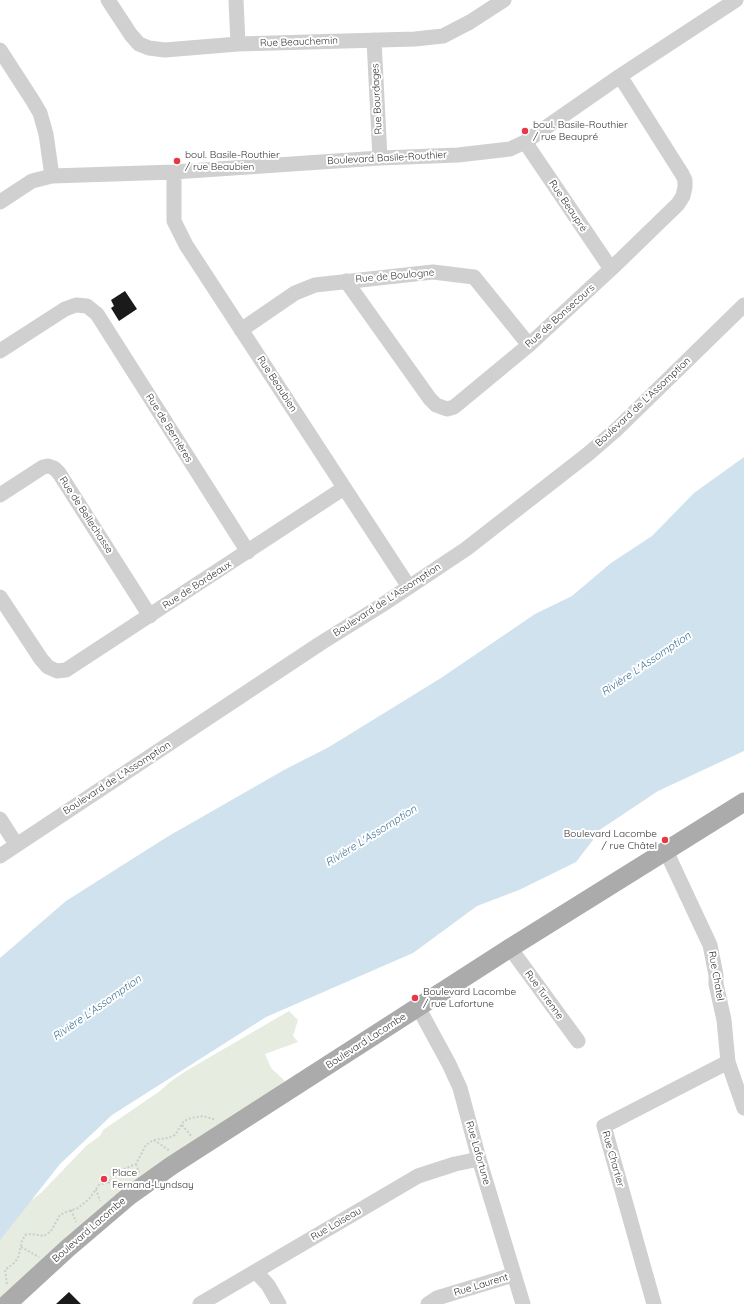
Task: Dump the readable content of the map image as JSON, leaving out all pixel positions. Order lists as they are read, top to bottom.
{
  "streets": {
    "main road": ["Boulevard Lacombe"],
    "street": [
      "Rue Beauchemin",
      "Rue Bourdages",
      "Boulevard Basile-Routhier",
      "Rue Beaupré",
      "Rue de Boulogne",
      "Rue de Bonsecours",
      "Rue Beaubien",
      "Boulevard de L'Assomption",
      "Rue de Bernières",
      "Rue de Bellechasse",
      "Rue de Bordeaux",
      "Rue Chatel",
      "Rue Turenne",
      "Rue Lafortune",
      "Rue Chartier",
      "Rue Loiseau",
      "Rue Laurent"
    ]
  },
  "crossings": [
    ["Rue Beauchemin", "Rue Bourdages"],
    ["Rue Bourdages", "Boulevard Basile-Routhier"],
    ["Boulevard Basile-Routhier", "Rue Beaupré"],
    ["Boulevard Basile-Routhier", "Rue de Bonsecours"],
    ["Boulevard Basile-Routhier", "Rue Beaubien"],
    ["Rue Beaupré", "Rue de Bonsecours"],
    ["Rue de Boulogne", "Rue de Bonsecours"],
    ["Rue de Boulogne", "Rue Beaubien"],
    ["Rue Beaubien", "Boulevard de L'Assomption"],
    ["Rue Beaubien", "Rue de Bordeaux"],
    ["Rue de Bernières", "Rue de Bordeaux"],
    ["Rue de Bellechasse", "Rue de Bordeaux"],
    ["Rue Chatel", "Boulevard Lacombe"],
    ["Rue Chatel", "Rue Chartier"],
    ["Rue Turenne", "Boulevard Lacombe"],
    ["Boulevard Lacombe", "Rue Lafortune"],
    ["Rue Lafortune", "Rue Loiseau"],
    ["Rue Lafortune", "Rue Laurent"]
  ],
  "water": ["Rivière L'Assomption"],
  "places": [
    "boul. Basile-Routhier / rue Beaupré",
    "boul. Basile-Routhier / rue Beaubien",
    "Boulevard Lacombe / rue Châtel",
    "Boulevard Lacombe / rue Lafortune",
    "Place Fernand-Lyndsay"
  ]
}
